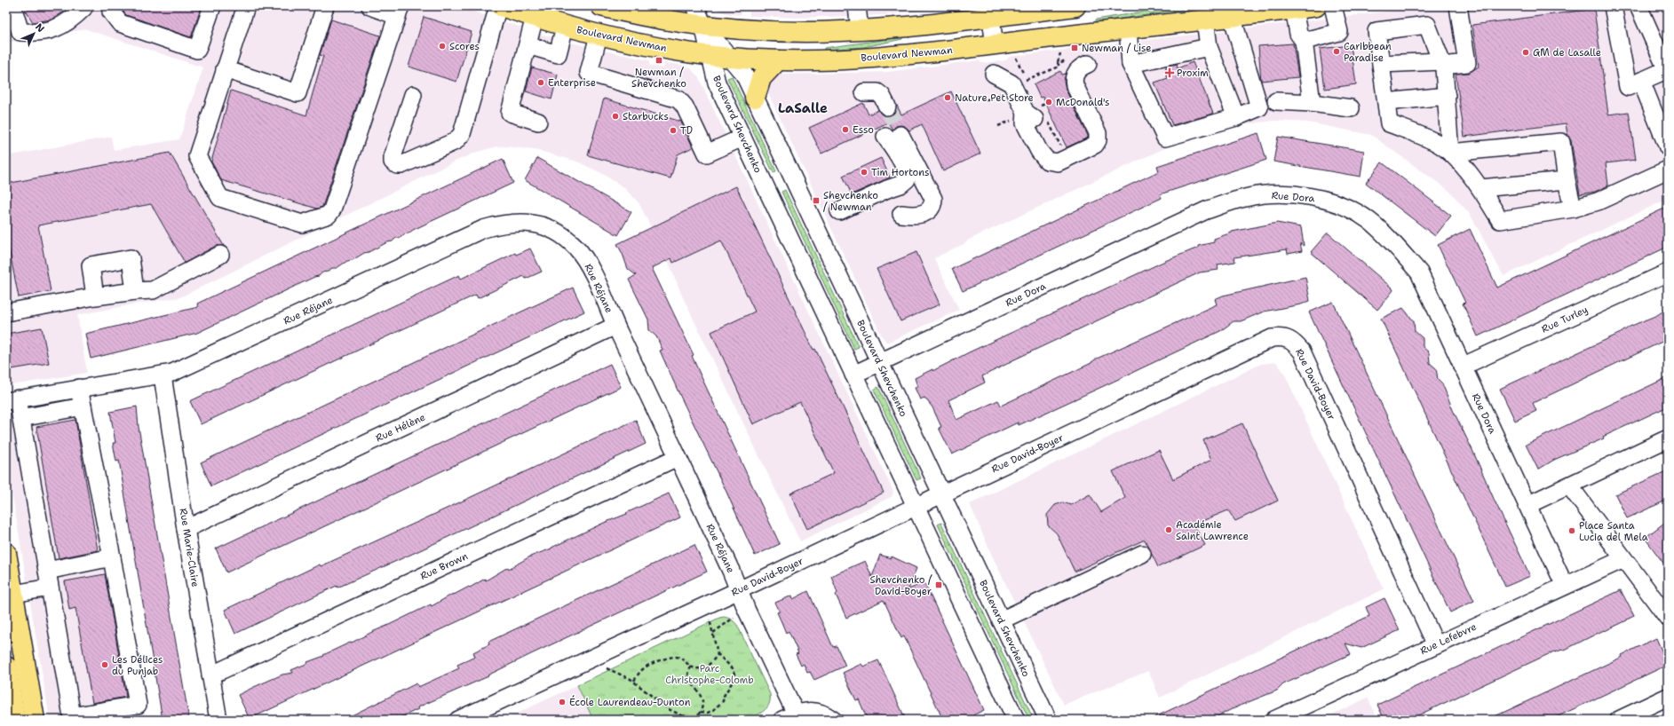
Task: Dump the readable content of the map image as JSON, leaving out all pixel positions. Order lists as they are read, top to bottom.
{
  "streets": {
    "main road": ["Boulevard Newman"],
    "street": [
      "Boulevard Shevchenko",
      "Rue Dora",
      "Rue Réjane",
      "Rue Turley",
      "Rue David-Boyer",
      "Rue Hélène",
      "Rue Marie-Claire",
      "Rue Brown",
      "Rue Lefebvre"
    ]
  },
  "crossings": [
    ["Boulevard Newman", "Boulevard Shevchenko"],
    ["Boulevard Shevchenko", "Rue Dora"],
    ["Boulevard Shevchenko", "Rue David-Boyer"],
    ["Rue Dora", "Rue Turley"],
    ["Rue Dora", "Rue Lefebvre"],
    ["Rue Réjane", "Rue David-Boyer"],
    ["Rue Réjane", "Rue Hélène"],
    ["Rue Réjane", "Rue Marie-Claire"],
    ["Rue Réjane", "Rue Brown"],
    ["Rue David-Boyer", "Rue Lefebvre"],
    ["Rue Hélène", "Rue Marie-Claire"],
    ["Rue Marie-Claire", "Rue Brown"]
  ],
  "districts": ["LaSalle"],
  "parks": ["Parc Christophe-Colomb"],
  "places": {
    "other": [
      "Scores",
      "Caribbean Paradise",
      "GM de Lasalle",
      "Enterprise",
      "Nature Pet Store",
      "McDonald's",
      "Starbucks",
      "Esso",
      "TD",
      "Tim Hortons",
      "Académie Saint Lawrence",
      "Place Santa Lucia del Mela",
      "Les Délices du Punjab",
      "École Laurendeau-Dunton"
    ],
    "transit": [
      "Newman / Lise",
      "Newman / Shevchenko",
      "Shevchenko / Newman",
      "Shevchenko / David-Boyer"
    ],
    "health": ["Proxim"]
  },
  "north": "top right"
}
